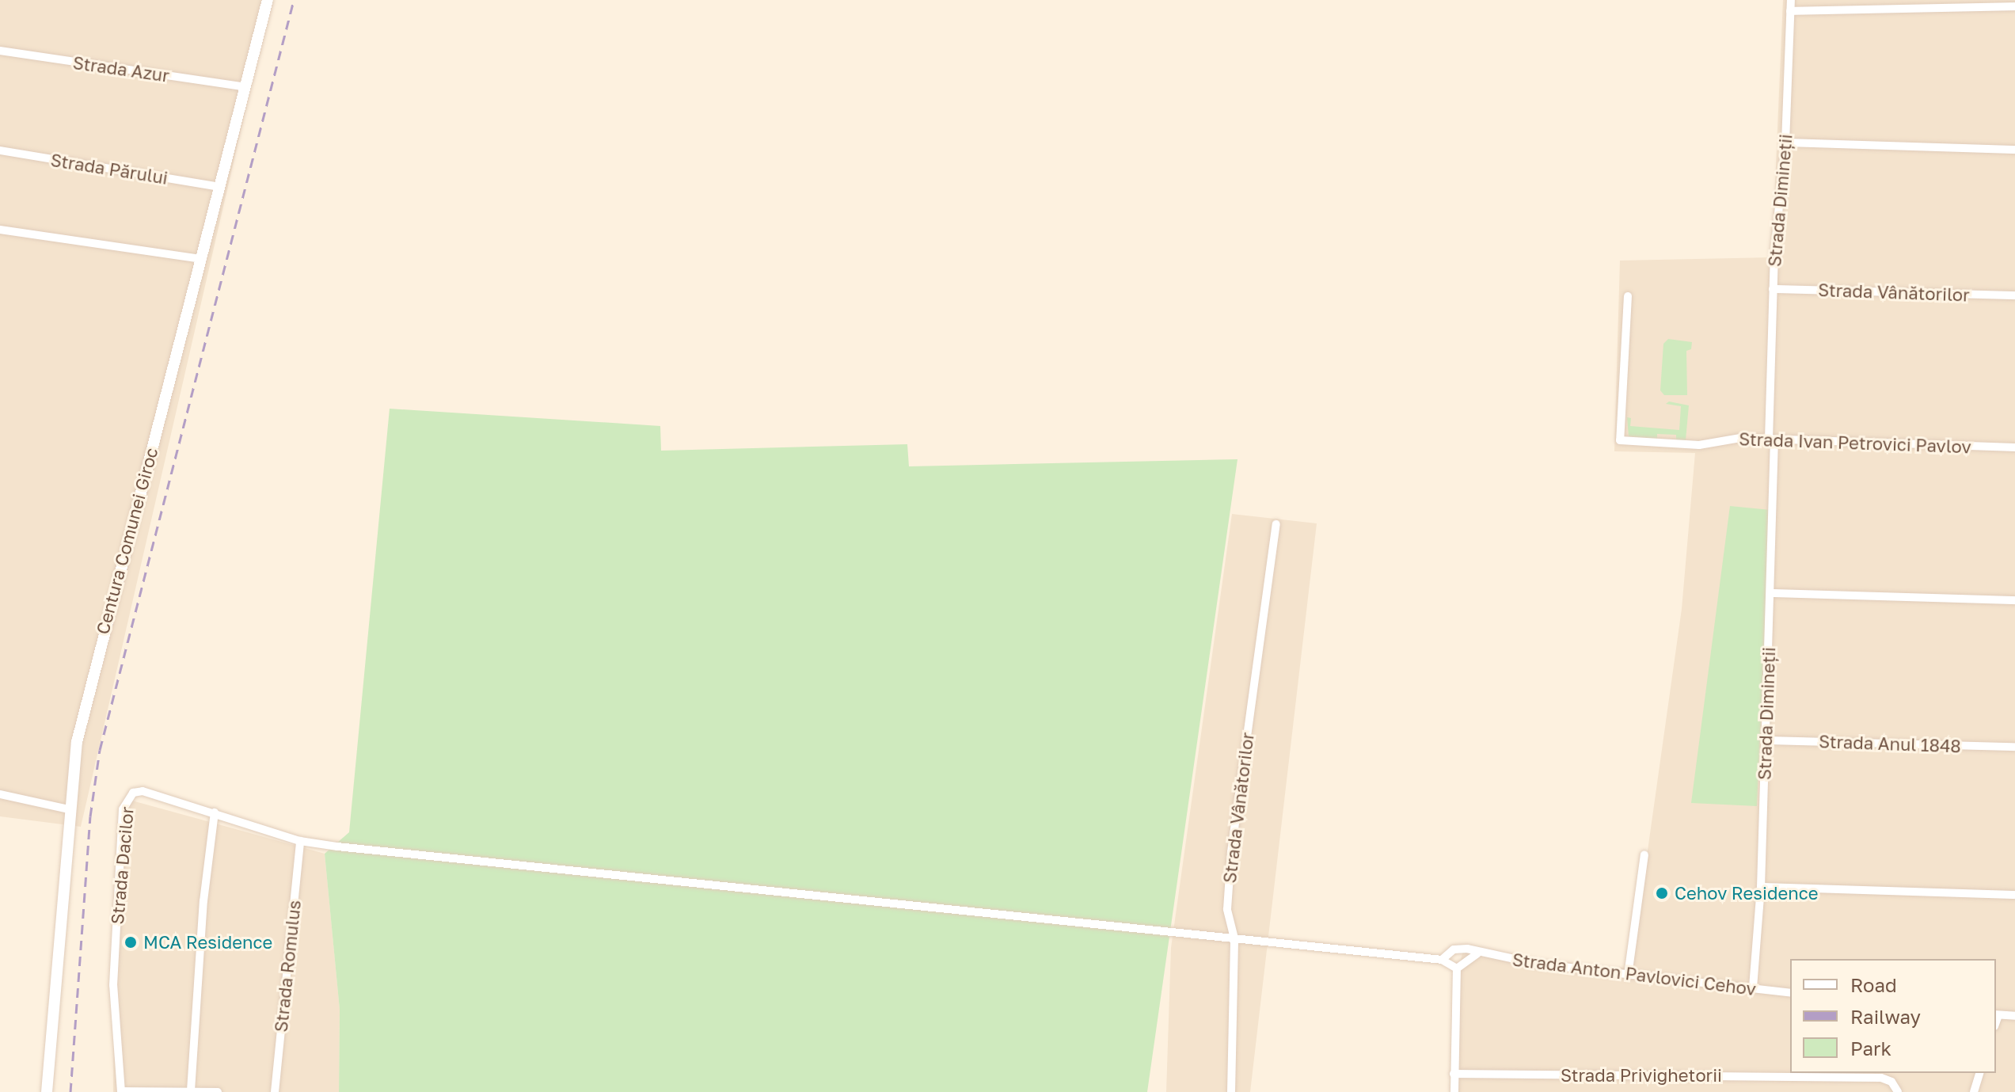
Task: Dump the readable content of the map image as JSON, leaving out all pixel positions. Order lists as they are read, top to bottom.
{
  "streets": {
    "main road": ["Centura Comunei Giroc"],
    "street": [
      "Strada Azur",
      "Strada Părului",
      "Strada Dimineții",
      "Strada Vânătorilor",
      "Strada Ivan Petrovici Pavlov",
      "Strada Anul 1848",
      "Strada Dacilor",
      "Strada Romulus",
      "Strada Anton Pavlovici Cehov",
      "Strada Privighetorii"
    ]
  },
  "crossings": [
    ["Strada Azur", "Centura Comunei Giroc"],
    ["Strada Părului", "Centura Comunei Giroc"],
    ["Strada Dimineții", "Strada Vânătorilor"],
    ["Strada Dimineții", "Strada Ivan Petrovici Pavlov"],
    ["Strada Dimineții", "Strada Anul 1848"],
    ["Strada Dimineții", "Strada Anton Pavlovici Cehov"]
  ],
  "places": ["Cehov Residence", "MCA Residence"],
  "legend": ["Road", "Railway", "Park"]
}
